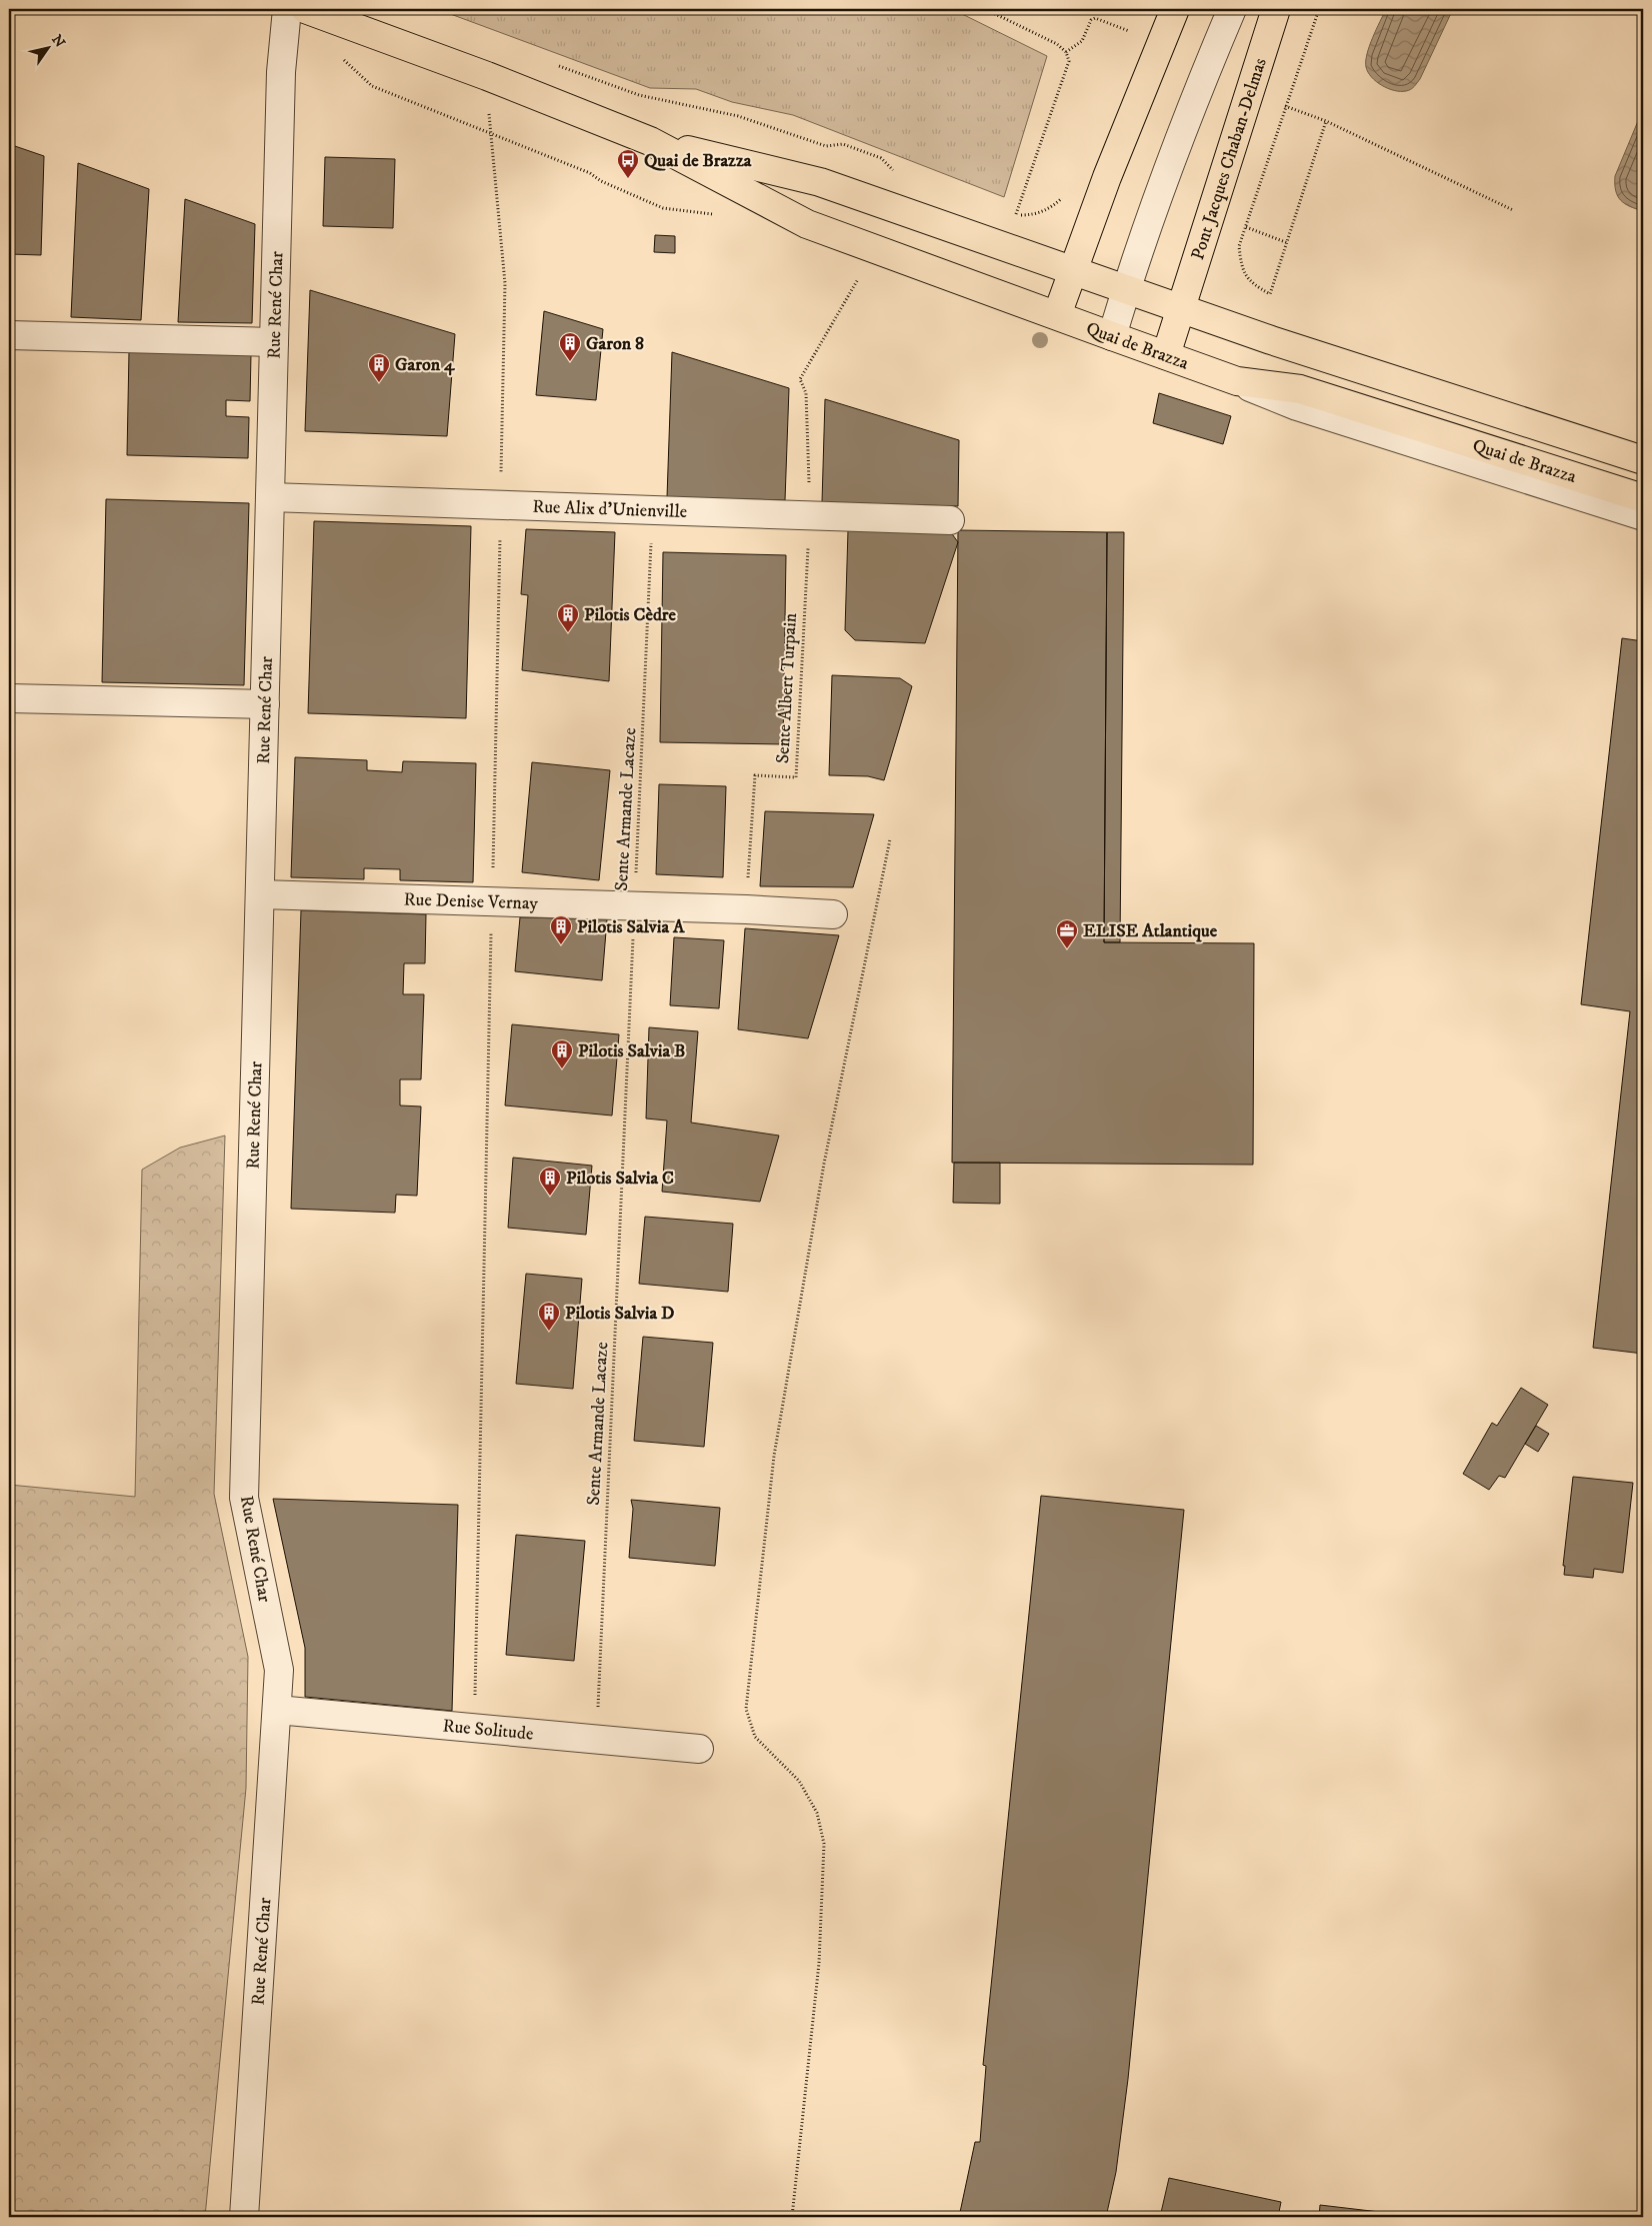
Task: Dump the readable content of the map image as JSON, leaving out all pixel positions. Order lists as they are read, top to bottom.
{
  "streets": {
    "main road": ["Pont Jacques Chaban-Delmas", "Quai de Brazza"],
    "street": [
      "Rue René Char",
      "Rue Alix d'Unienville",
      "Rue Denise Vernay",
      "Rue Solitude"
    ],
    "path": ["Sente Albert Turpain", "Sente Armande Lacaze"]
  },
  "crossings": [
    ["Pont Jacques Chaban-Delmas", "Quai de Brazza"],
    ["Rue René Char", "Rue Alix d'Unienville"],
    ["Rue René Char", "Rue Denise Vernay"],
    ["Rue René Char", "Rue Solitude"],
    ["Rue Alix d'Unienville", "Sente Albert Turpain"],
    ["Rue Alix d'Unienville", "Sente Armande Lacaze"],
    ["Sente Albert Turpain", "Rue Denise Vernay"],
    ["Sente Armande Lacaze", "Rue Denise Vernay"],
    ["Sente Armande Lacaze", "Rue Solitude"]
  ],
  "places": {
    "bus stop": ["Quai de Brazza"],
    "building": [
      "Garon 8",
      "Garon 4",
      "Pilotis Cèdre",
      "Pilotis Salvia A",
      "Pilotis Salvia B",
      "Pilotis Salvia C",
      "Pilotis Salvia D"
    ],
    "office": ["ELISE Atlantique"]
  },
  "north": "top right"
}
